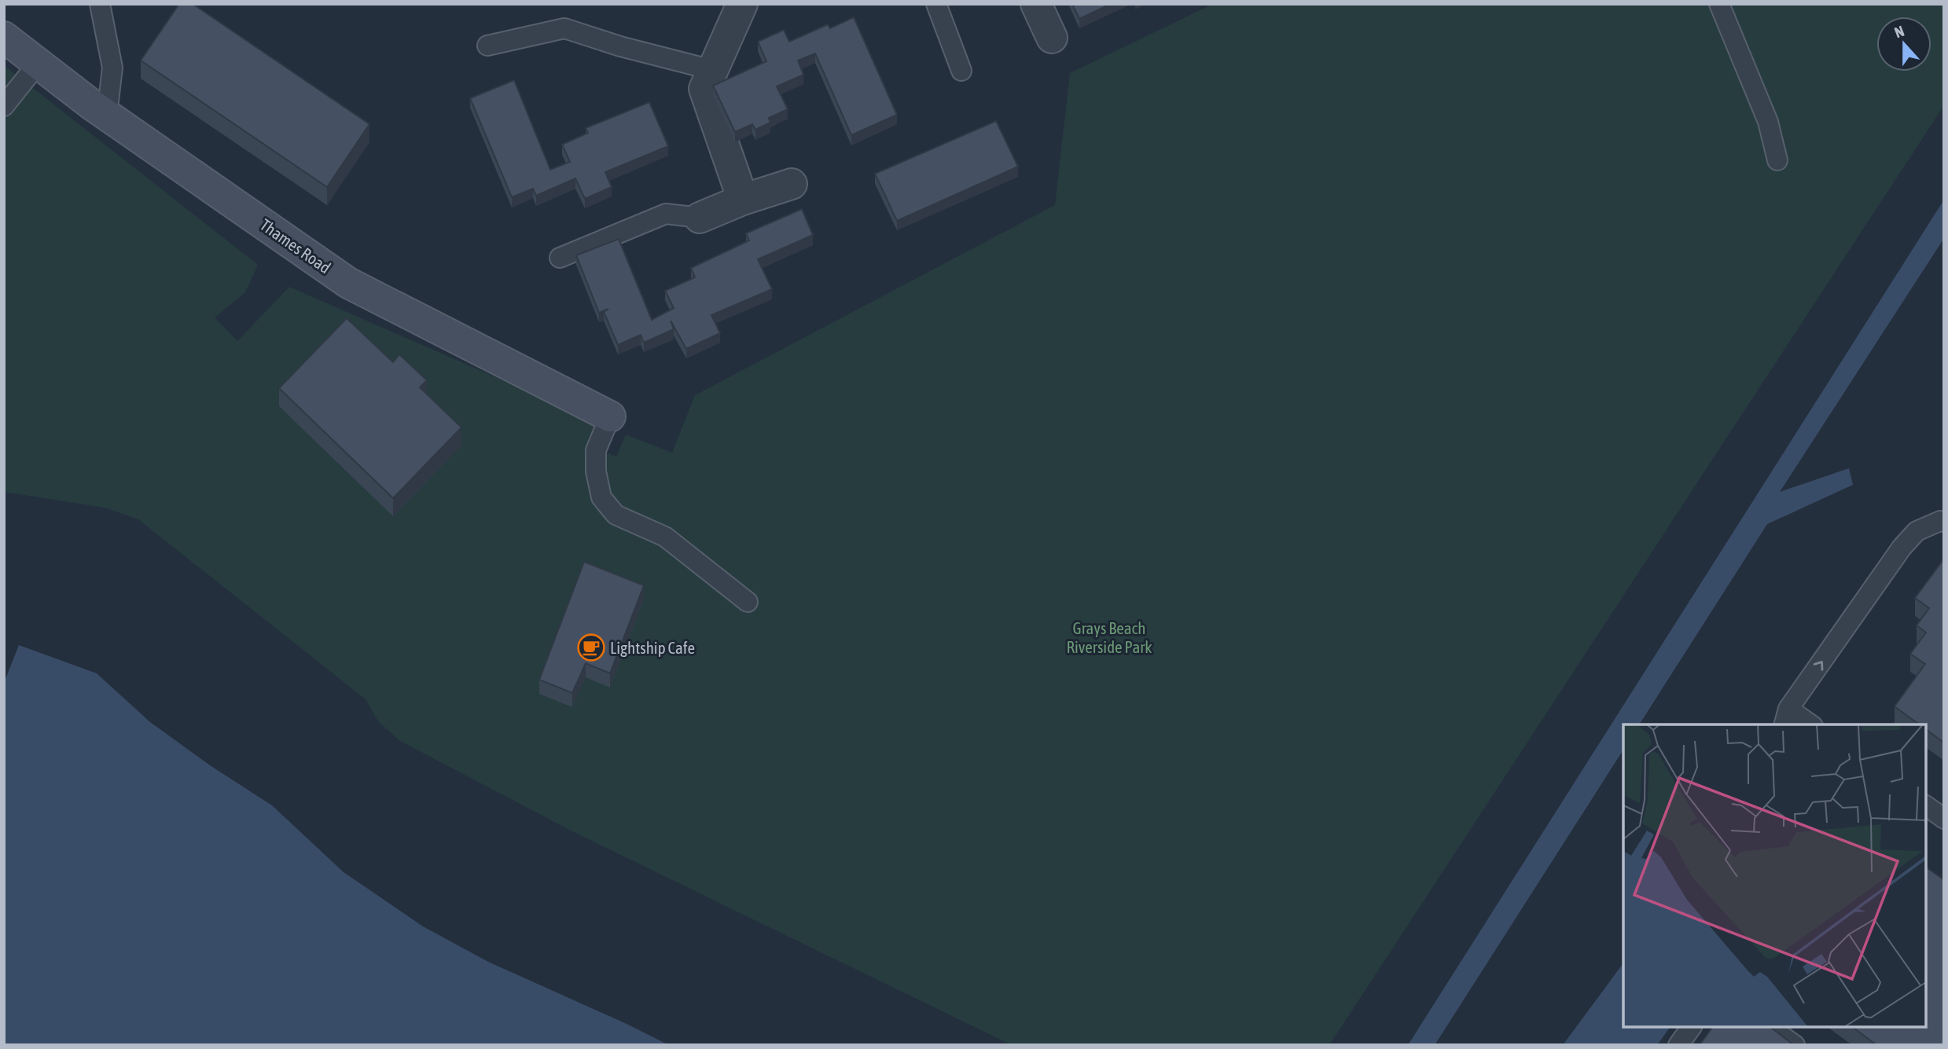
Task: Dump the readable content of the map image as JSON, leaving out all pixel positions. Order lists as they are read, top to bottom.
{
  "streets": {
    "main road": ["Thames Road"]
  },
  "parks": ["Grays Beach Riverside Park"],
  "places": {
    "cafe": ["Lightship Cafe"]
  },
  "north": "top"
}
